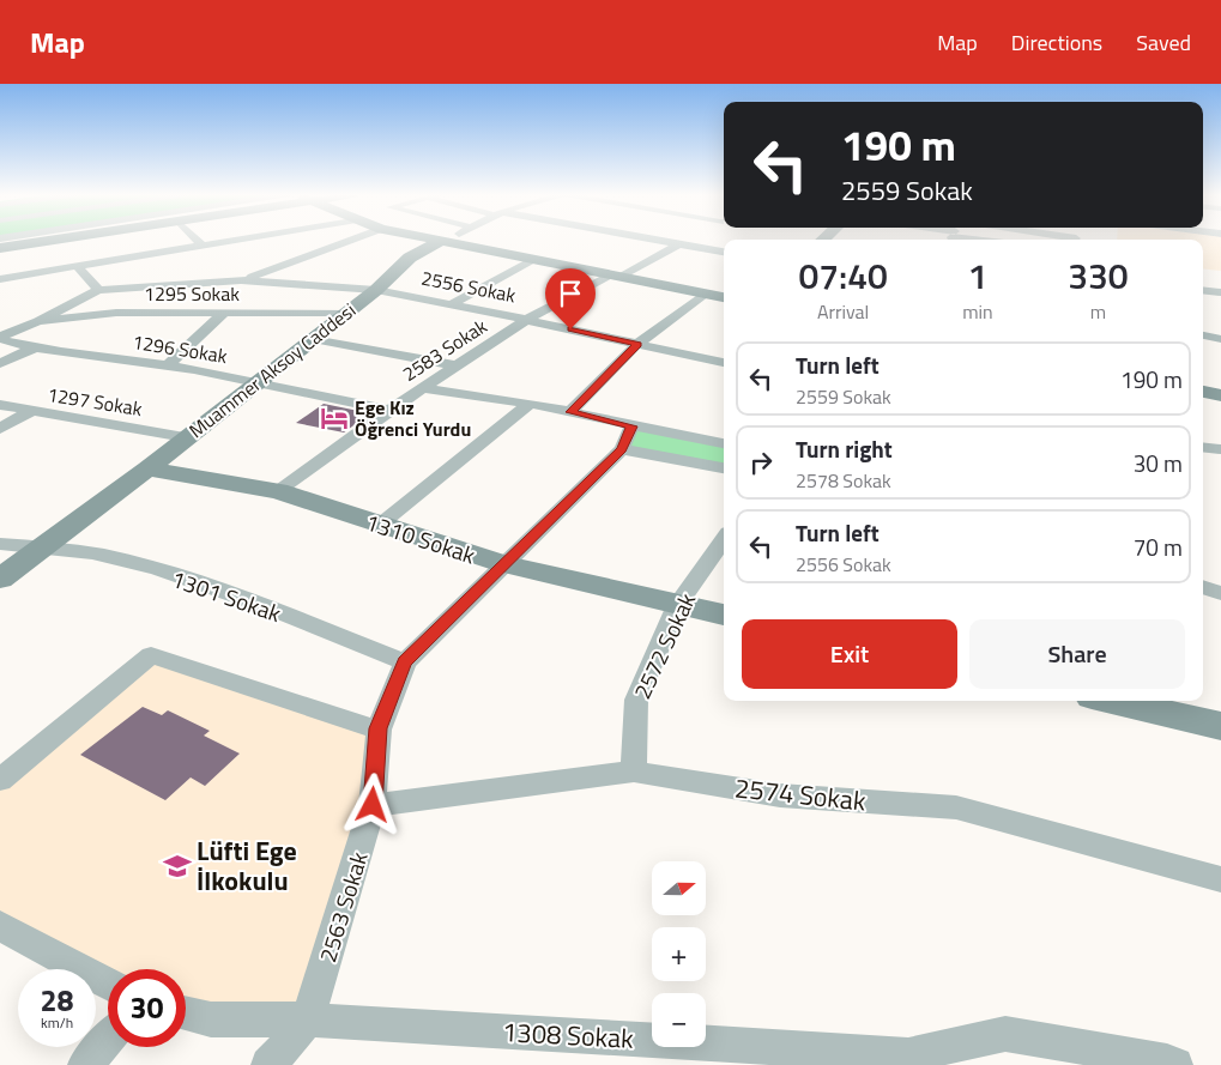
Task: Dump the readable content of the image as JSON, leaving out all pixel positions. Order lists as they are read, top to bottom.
{
  "streets": {
    "street": [
      "2556 Sokak",
      "1295 Sokak",
      "1296 Sokak",
      "2583 Sokak",
      "Muammer Aksoy Caddesi",
      "1297 Sokak",
      "1310 Sokak",
      "1301 Sokak",
      "2572 Sokak",
      "2574 Sokak",
      "2563 Sokak",
      "1308 Sokak"
    ]
  },
  "crossings": [
    ["2556 Sokak", "2583 Sokak"],
    ["2556 Sokak", "Muammer Aksoy Caddesi"],
    ["1295 Sokak", "Muammer Aksoy Caddesi"],
    ["1296 Sokak", "2583 Sokak"],
    ["1296 Sokak", "Muammer Aksoy Caddesi"],
    ["2583 Sokak", "1310 Sokak"],
    ["Muammer Aksoy Caddesi", "1297 Sokak"],
    ["Muammer Aksoy Caddesi", "1310 Sokak"],
    ["Muammer Aksoy Caddesi", "1301 Sokak"],
    ["1310 Sokak", "2572 Sokak"],
    ["1310 Sokak", "2563 Sokak"],
    ["1301 Sokak", "2563 Sokak"],
    ["2572 Sokak", "2574 Sokak"],
    ["2574 Sokak", "2563 Sokak"],
    ["2563 Sokak", "1308 Sokak"]
  ],
  "places": {
    "hotel": ["Ege Kız Öğrenci Yurdu"],
    "school or university": ["Lüfti Ege İlkokulu"]
  },
  "north": "right",
  "page": {
    "header": "Map",
    "nav": ["Map", "Directions", "Saved"],
    "turn": ["190 m", "2559 Sokak"],
    "eta": [
      "07:40",
      "Arrival",
      "1",
      "min",
      "330",
      "m"
    ],
    "list": [
      {
        "name": "Turn left",
        "note": "2559 Sokak",
        "value": "190 m"
      },
      {
        "name": "Turn right",
        "note": "2578 Sokak",
        "value": "30 m"
      },
      {
        "name": "Turn left",
        "note": "2556 Sokak",
        "value": "70 m"
      }
    ],
    "buttons": ["Exit", "Share"],
    "map_buttons": ["+", "−"],
    "speed": "28 km/h",
    "limit": "30"
  }
}
